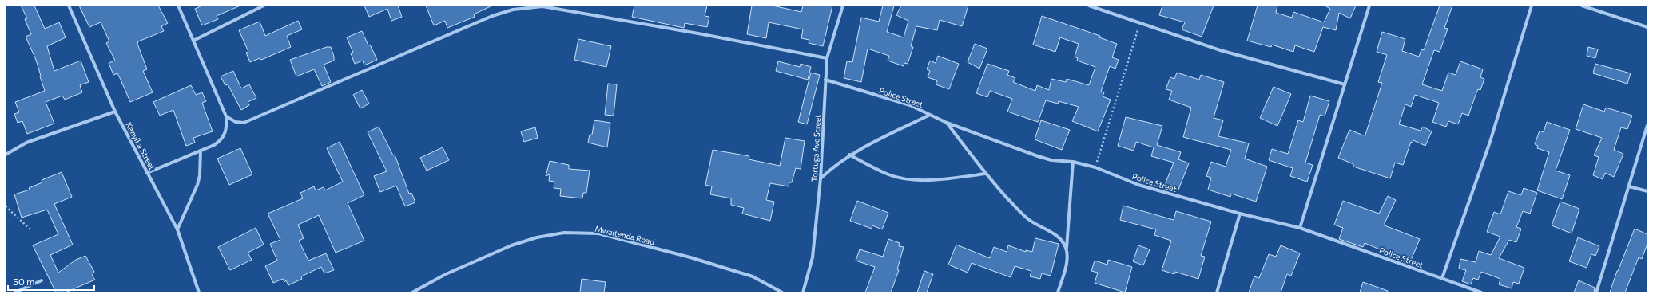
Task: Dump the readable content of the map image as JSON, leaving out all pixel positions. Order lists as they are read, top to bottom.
{
  "streets": {
    "street": [
      "Police Street",
      "Kanyika Street",
      "Tortuga Ave Street",
      "Mwaitenda Road"
    ]
  },
  "crossings": [
    ["Police Street", "Tortuga Ave Street"]
  ],
  "scale_bar": "50 m"
}
